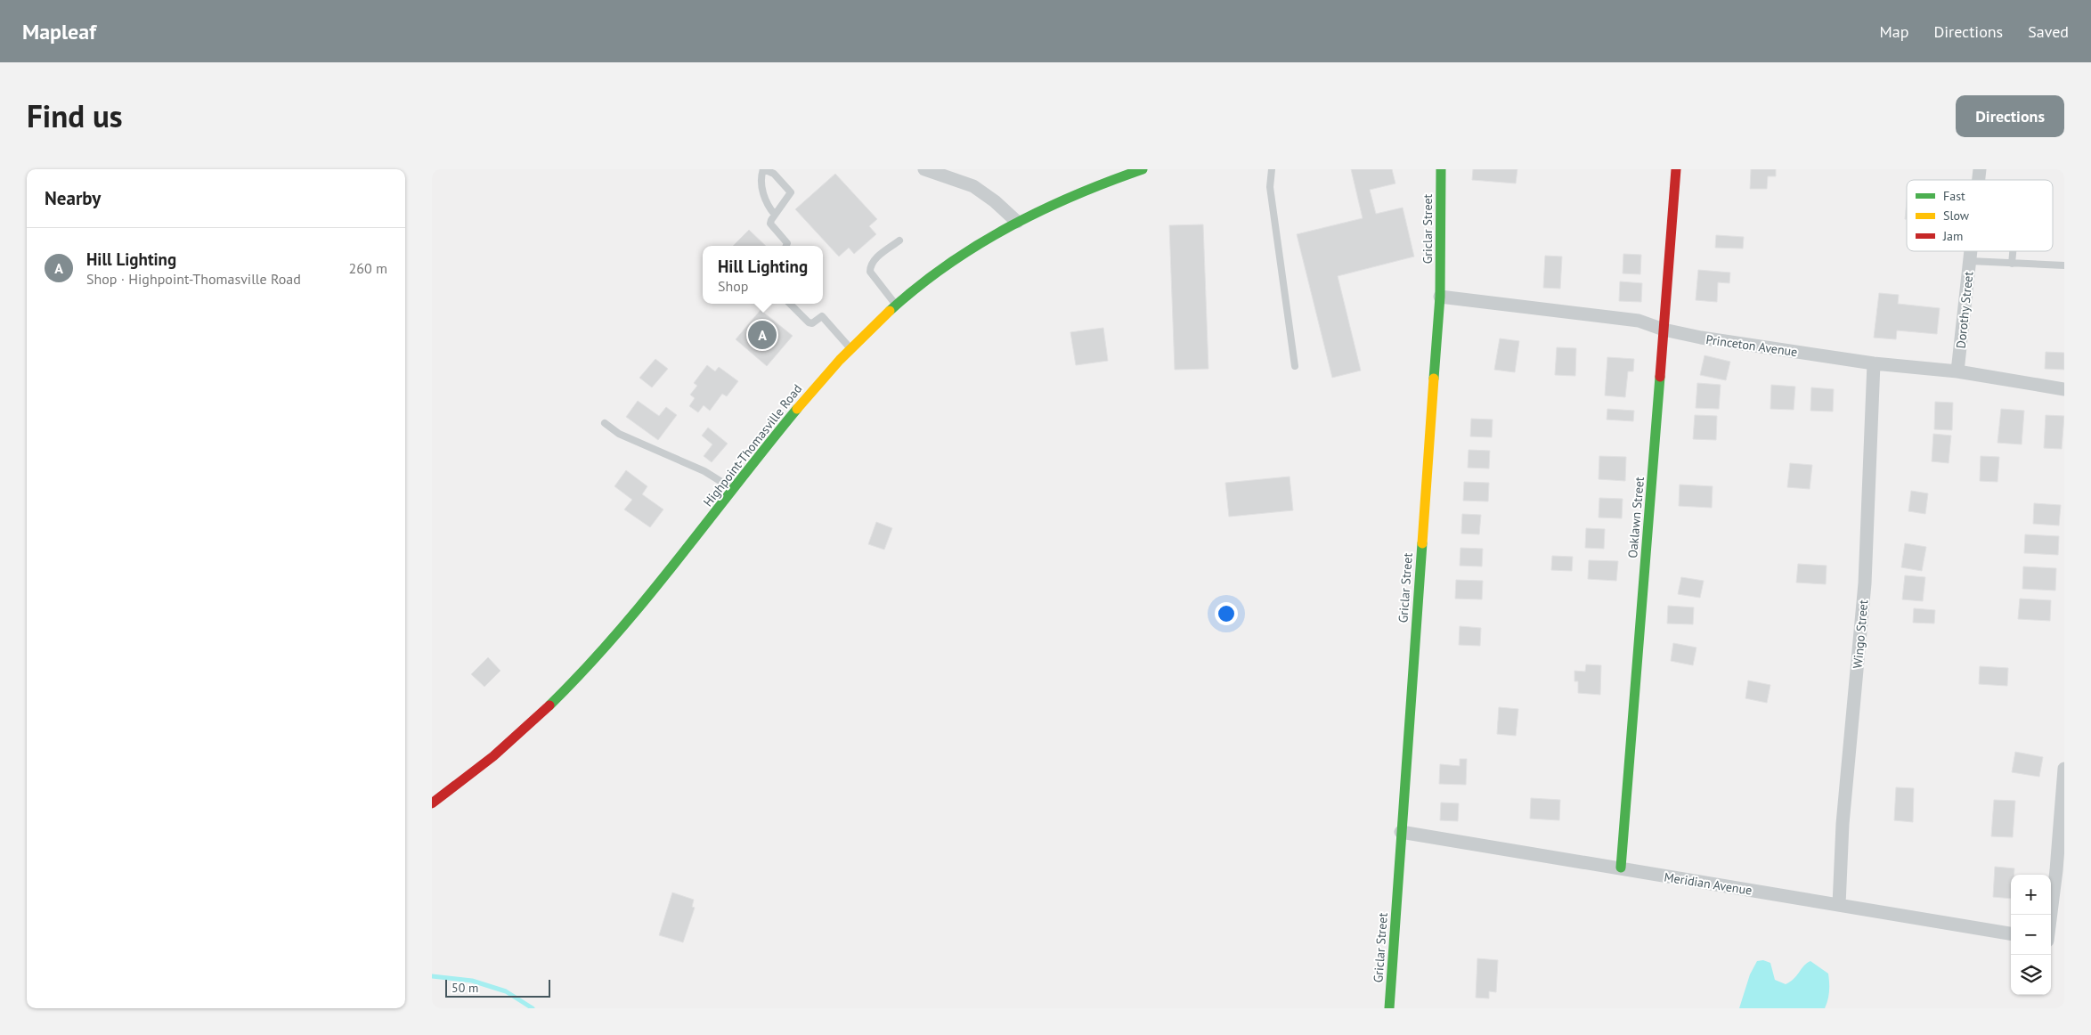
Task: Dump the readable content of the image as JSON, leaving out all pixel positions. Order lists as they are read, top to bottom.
{
  "streets": {
    "street": [
      "Griclar Street",
      "Dorothy Street",
      "Princeton Avenue",
      "Highpoint-Thomasville Road",
      "Oaklawn Street",
      "Wingo Street",
      "Meridian Avenue"
    ]
  },
  "crossings": [
    ["Griclar Street", "Princeton Avenue"],
    ["Griclar Street", "Meridian Avenue"],
    ["Dorothy Street", "Princeton Avenue"],
    ["Princeton Avenue", "Oaklawn Street"],
    ["Princeton Avenue", "Wingo Street"],
    ["Oaklawn Street", "Meridian Avenue"],
    ["Wingo Street", "Meridian Avenue"]
  ],
  "legend": ["Fast", "Slow", "Jam"],
  "scale_bar": "50 m",
  "page": {
    "header": "Mapleaf",
    "nav": ["Map", "Directions", "Saved"],
    "title": "Find us",
    "buttons": "Directions",
    "heading": "Nearby",
    "list": [
      {
        "mark": "A",
        "name": "Hill Lighting",
        "note": "Shop · Highpoint-Thomasville Road",
        "value": "260 m"
      }
    ],
    "popup": ["Hill Lighting", "Shop"],
    "pins": "A",
    "map_buttons": ["+", "−"],
    "scale": "50 m"
  }
}
